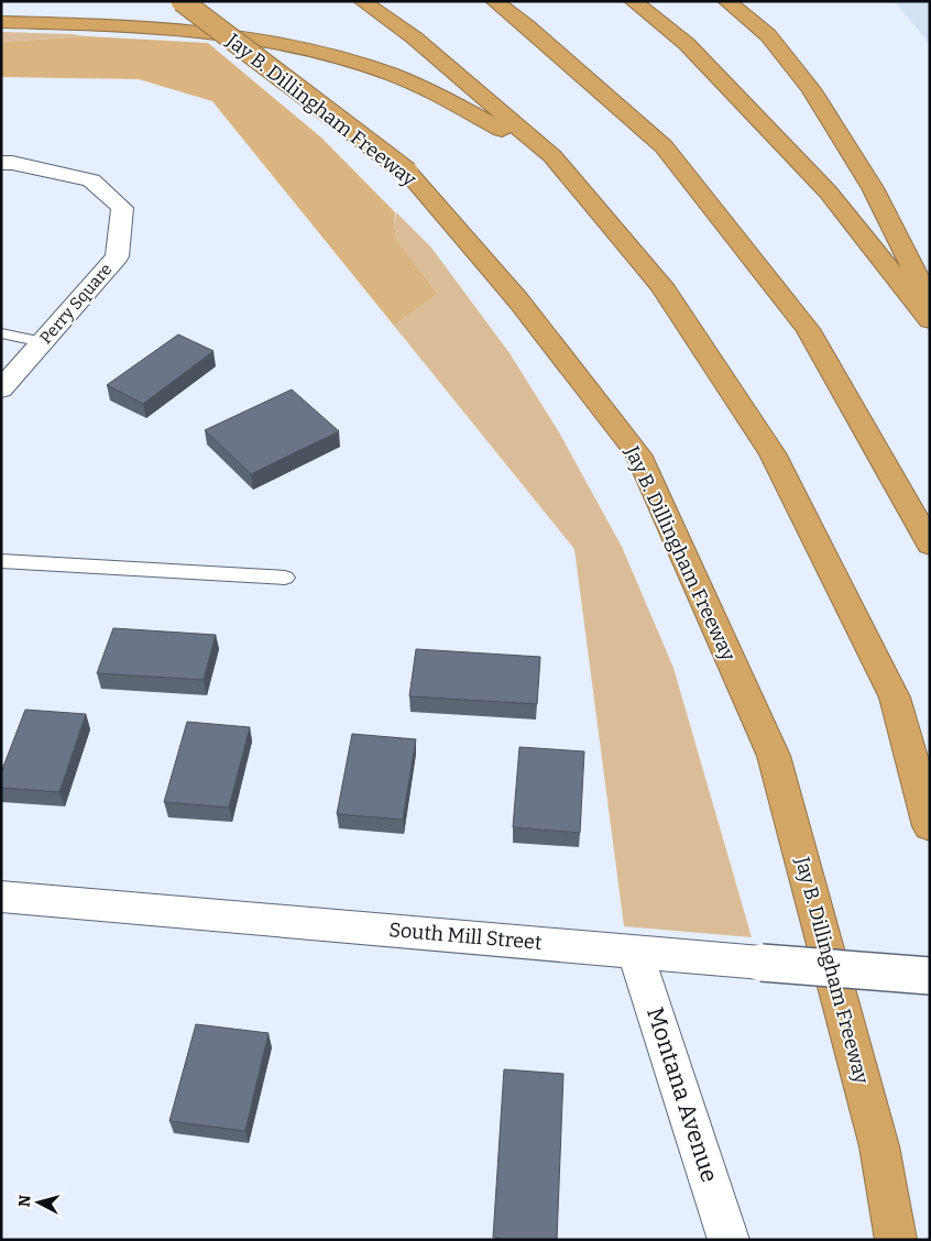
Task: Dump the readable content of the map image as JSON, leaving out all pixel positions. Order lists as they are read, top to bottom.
{
  "streets": {
    "highway": ["Jay B. Dillingham Freeway"],
    "street": ["Perry Square", "South Mill Street", "Montana Avenue"]
  },
  "crossings": [
    ["South Mill Street", "Montana Avenue"]
  ],
  "north": "left"
}
